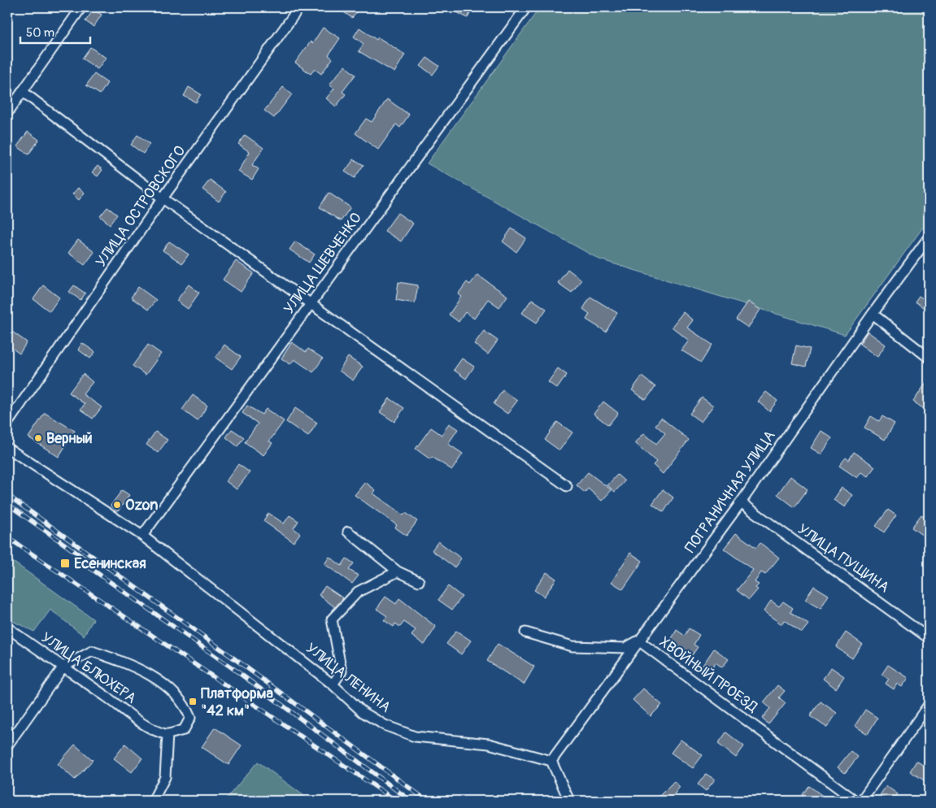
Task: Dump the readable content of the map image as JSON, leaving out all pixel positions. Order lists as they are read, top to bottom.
{
  "streets": {
    "street": [
      "УЛИЦА ОСТРОВСКОГО",
      "УЛИЦА ШЕВЧЕНКО",
      "ПОГРАНИЧНАЯ УЛИЦА",
      "УЛИЦА ПУЩИНА",
      "УЛИЦА БЛЮХЕРА",
      "ХВОЙНЫЙ ПРОЕЗД",
      "УЛИЦА ЛЕНИНА"
    ]
  },
  "crossings": [
    ["УЛИЦА ШЕВЧЕНКО", "УЛИЦА ЛЕНИНА"],
    ["ПОГРАНИЧНАЯ УЛИЦА", "УЛИЦА ПУЩИНА"],
    ["ПОГРАНИЧНАЯ УЛИЦА", "ХВОЙНЫЙ ПРОЕЗД"],
    ["ПОГРАНИЧНАЯ УЛИЦА", "УЛИЦА ЛЕНИНА"]
  ],
  "places": {
    "other": ["Верный", "Ozon"],
    "transit": ["Есенинская", "Платформа \"42 км\""]
  },
  "scale_bar": "50 m"
}
